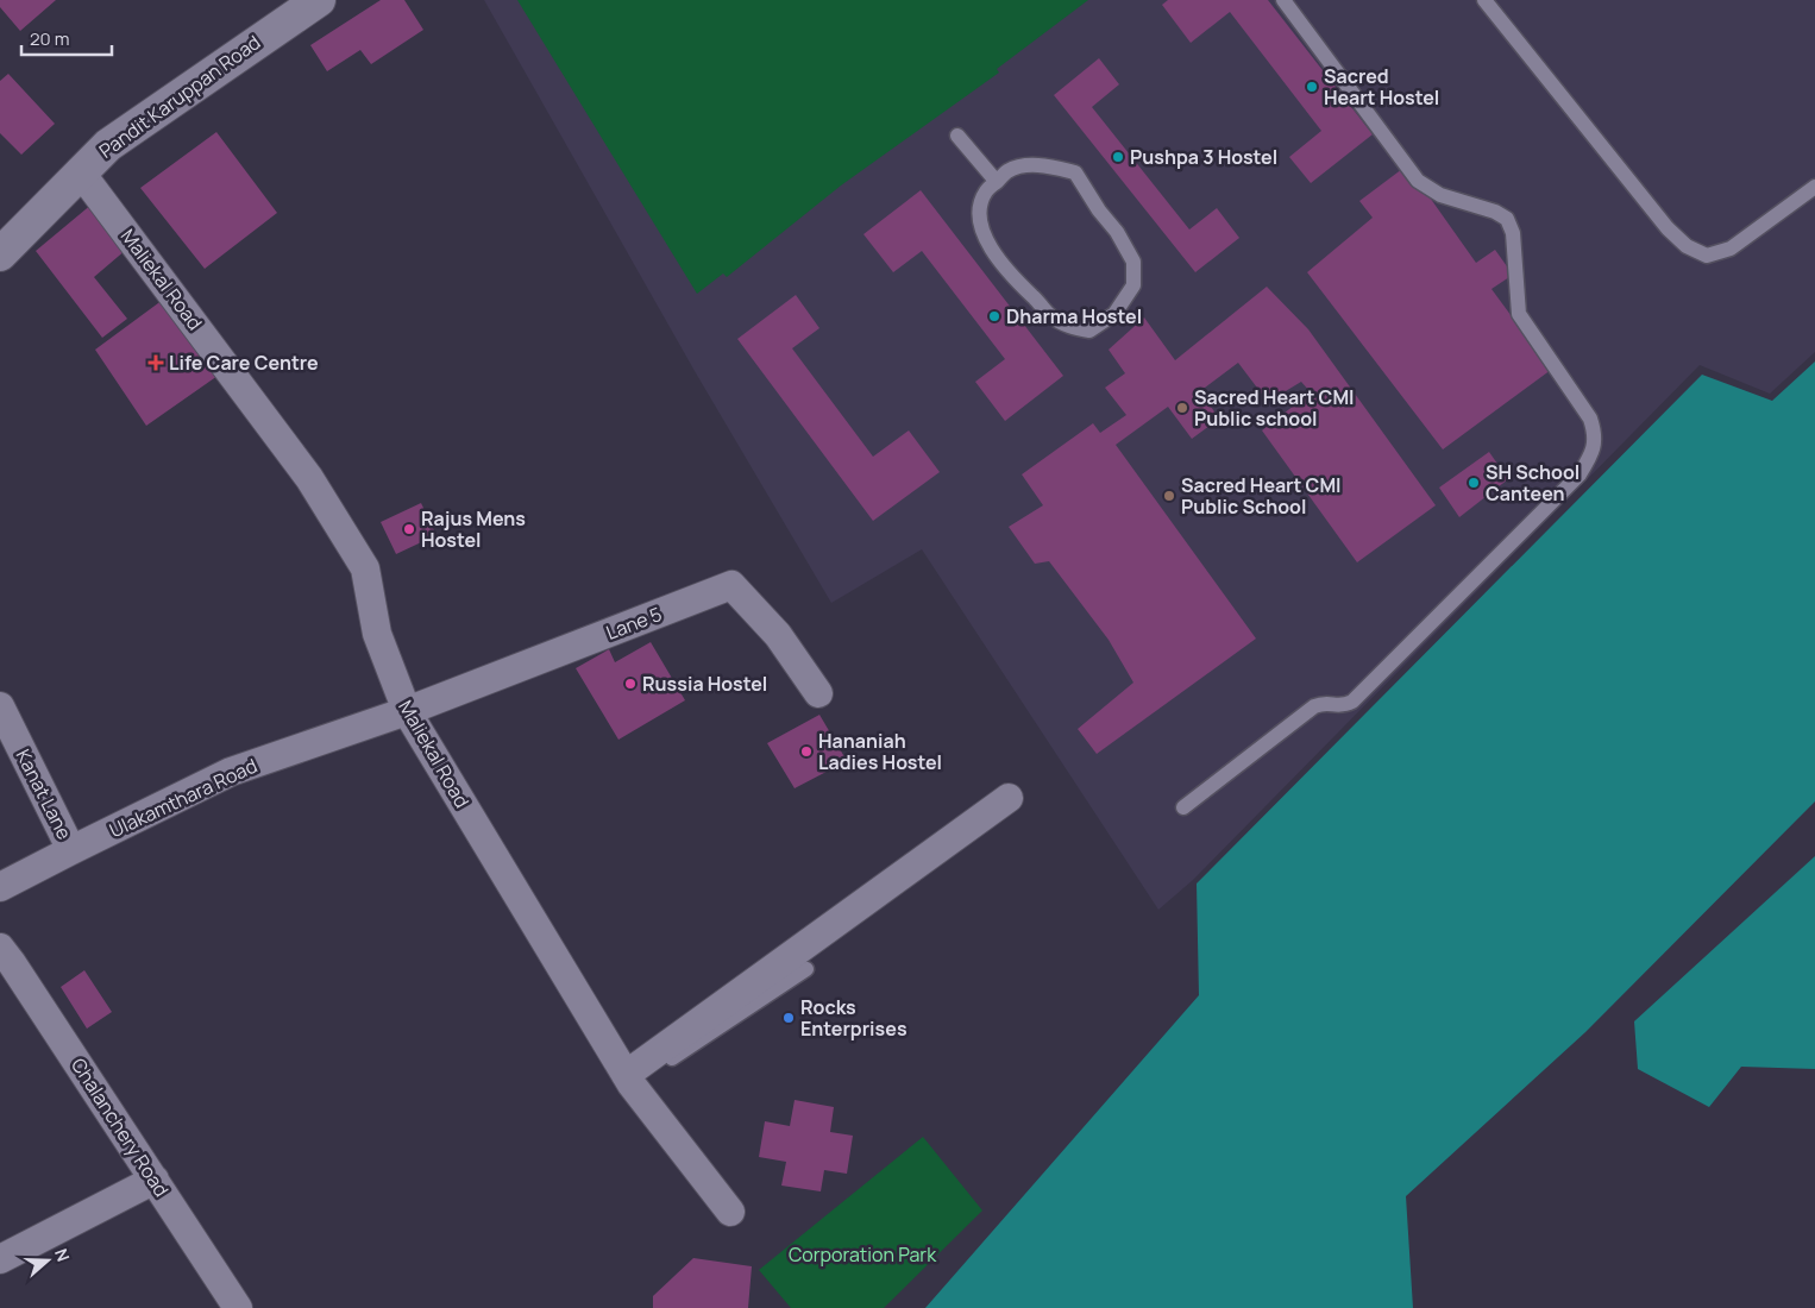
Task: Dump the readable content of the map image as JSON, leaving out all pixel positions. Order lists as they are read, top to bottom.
{
  "streets": {
    "main road": ["Pandit Karuppan Road"],
    "street": [
      "Maliekal Road",
      "Lane 5",
      "Kanat Lane",
      "Ulakamthara Road",
      "Chalanchery Road"
    ]
  },
  "crossings": [
    ["Pandit Karuppan Road", "Maliekal Road"],
    ["Maliekal Road", "Lane 5"],
    ["Maliekal Road", "Ulakamthara Road"],
    ["Lane 5", "Ulakamthara Road"],
    ["Kanat Lane", "Ulakamthara Road"]
  ],
  "parks": ["Corporation Park"],
  "places": {
    "other": [
      "Sacred Heart Hostel",
      "Pushpa 3 Hostel",
      "Dharma Hostel",
      "Sacred Heart CMI Public school",
      "SH School Canteen",
      "Sacred Heart CMI Public School",
      "Rajus Mens Hostel",
      "Russia Hostel",
      "Hananiah Ladies Hostel",
      "Rocks Enterprises"
    ],
    "health": ["Life Care Centre"]
  },
  "scale_bar": "20 m",
  "north": "right"
}
